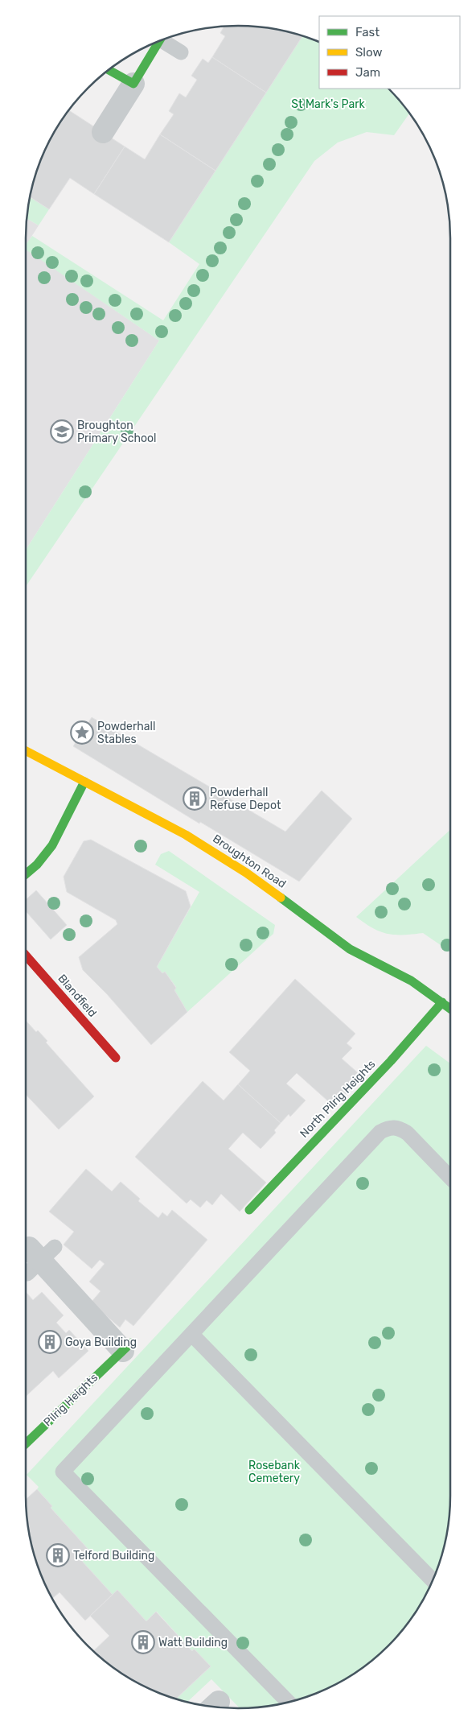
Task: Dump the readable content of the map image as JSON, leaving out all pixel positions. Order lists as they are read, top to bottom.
{
  "streets": {
    "street": [
      "Broughton Road",
      "Blandfield",
      "North Pilrig Heights",
      "Pilrig Heights"
    ]
  },
  "crossings": [
    ["Broughton Road", "North Pilrig Heights"]
  ],
  "parks": ["St Mark's Park", "Rosebank Cemetery"],
  "places": {
    "school or university": ["Broughton Primary School"],
    "place": ["Powderhall Stables"],
    "building": [
      "Powderhall Refuse Depot",
      "Goya Building",
      "Telford Building",
      "Watt Building"
    ]
  },
  "legend": ["Fast", "Slow", "Jam"]
}
